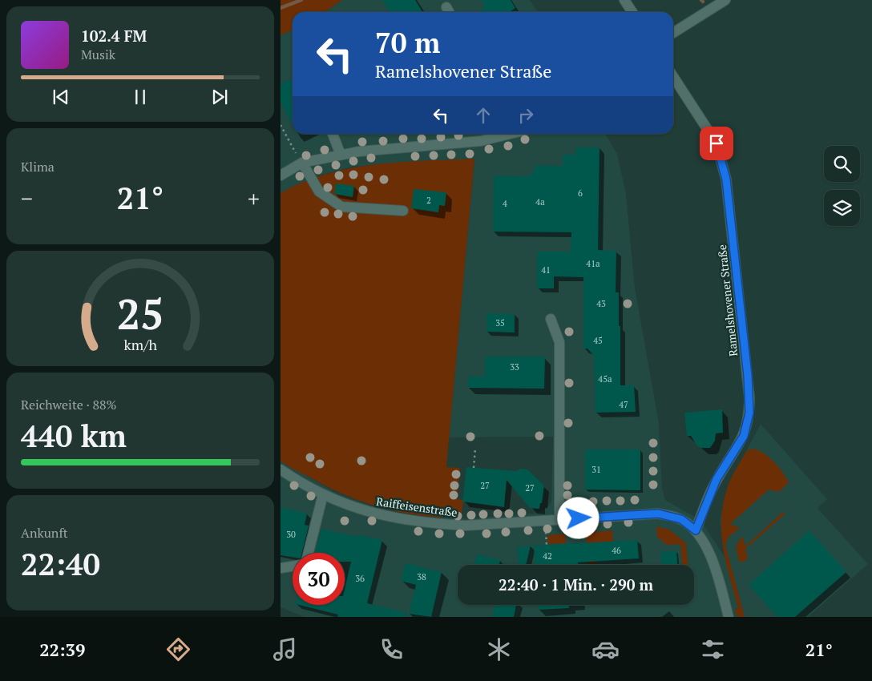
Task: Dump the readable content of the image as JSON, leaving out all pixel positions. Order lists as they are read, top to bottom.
{
  "streets": {
    "street": ["Ramelshovener Straße", "Raiffeisenstraße"]
  },
  "crossings": [
    ["Ramelshovener Straße", "Raiffeisenstraße"]
  ],
  "house_numbers": [
    "6",
    "2",
    "4a",
    "4",
    "41a",
    "41",
    "43",
    "35",
    "45",
    "33",
    "45a",
    "47",
    "31",
    "27",
    "27",
    "30",
    "46",
    "42",
    "38",
    "36"
  ],
  "page": {
    "turn": ["70 m", "Ramelshovener Straße"],
    "song": ["102.4 FM", "Musik"],
    "tile": [
      "Klima",
      ["Reichweite · 88%", "440 km"],
      ["Ankunft", "22:40"]
    ],
    "heat": ["−", "21°", "+"],
    "limit": "30",
    "trip": "22:40 · 1 Min. · 290 m",
    "tabs": ["22:39", "21°"],
    "gauge": ["25", "km/h"]
  }
}
